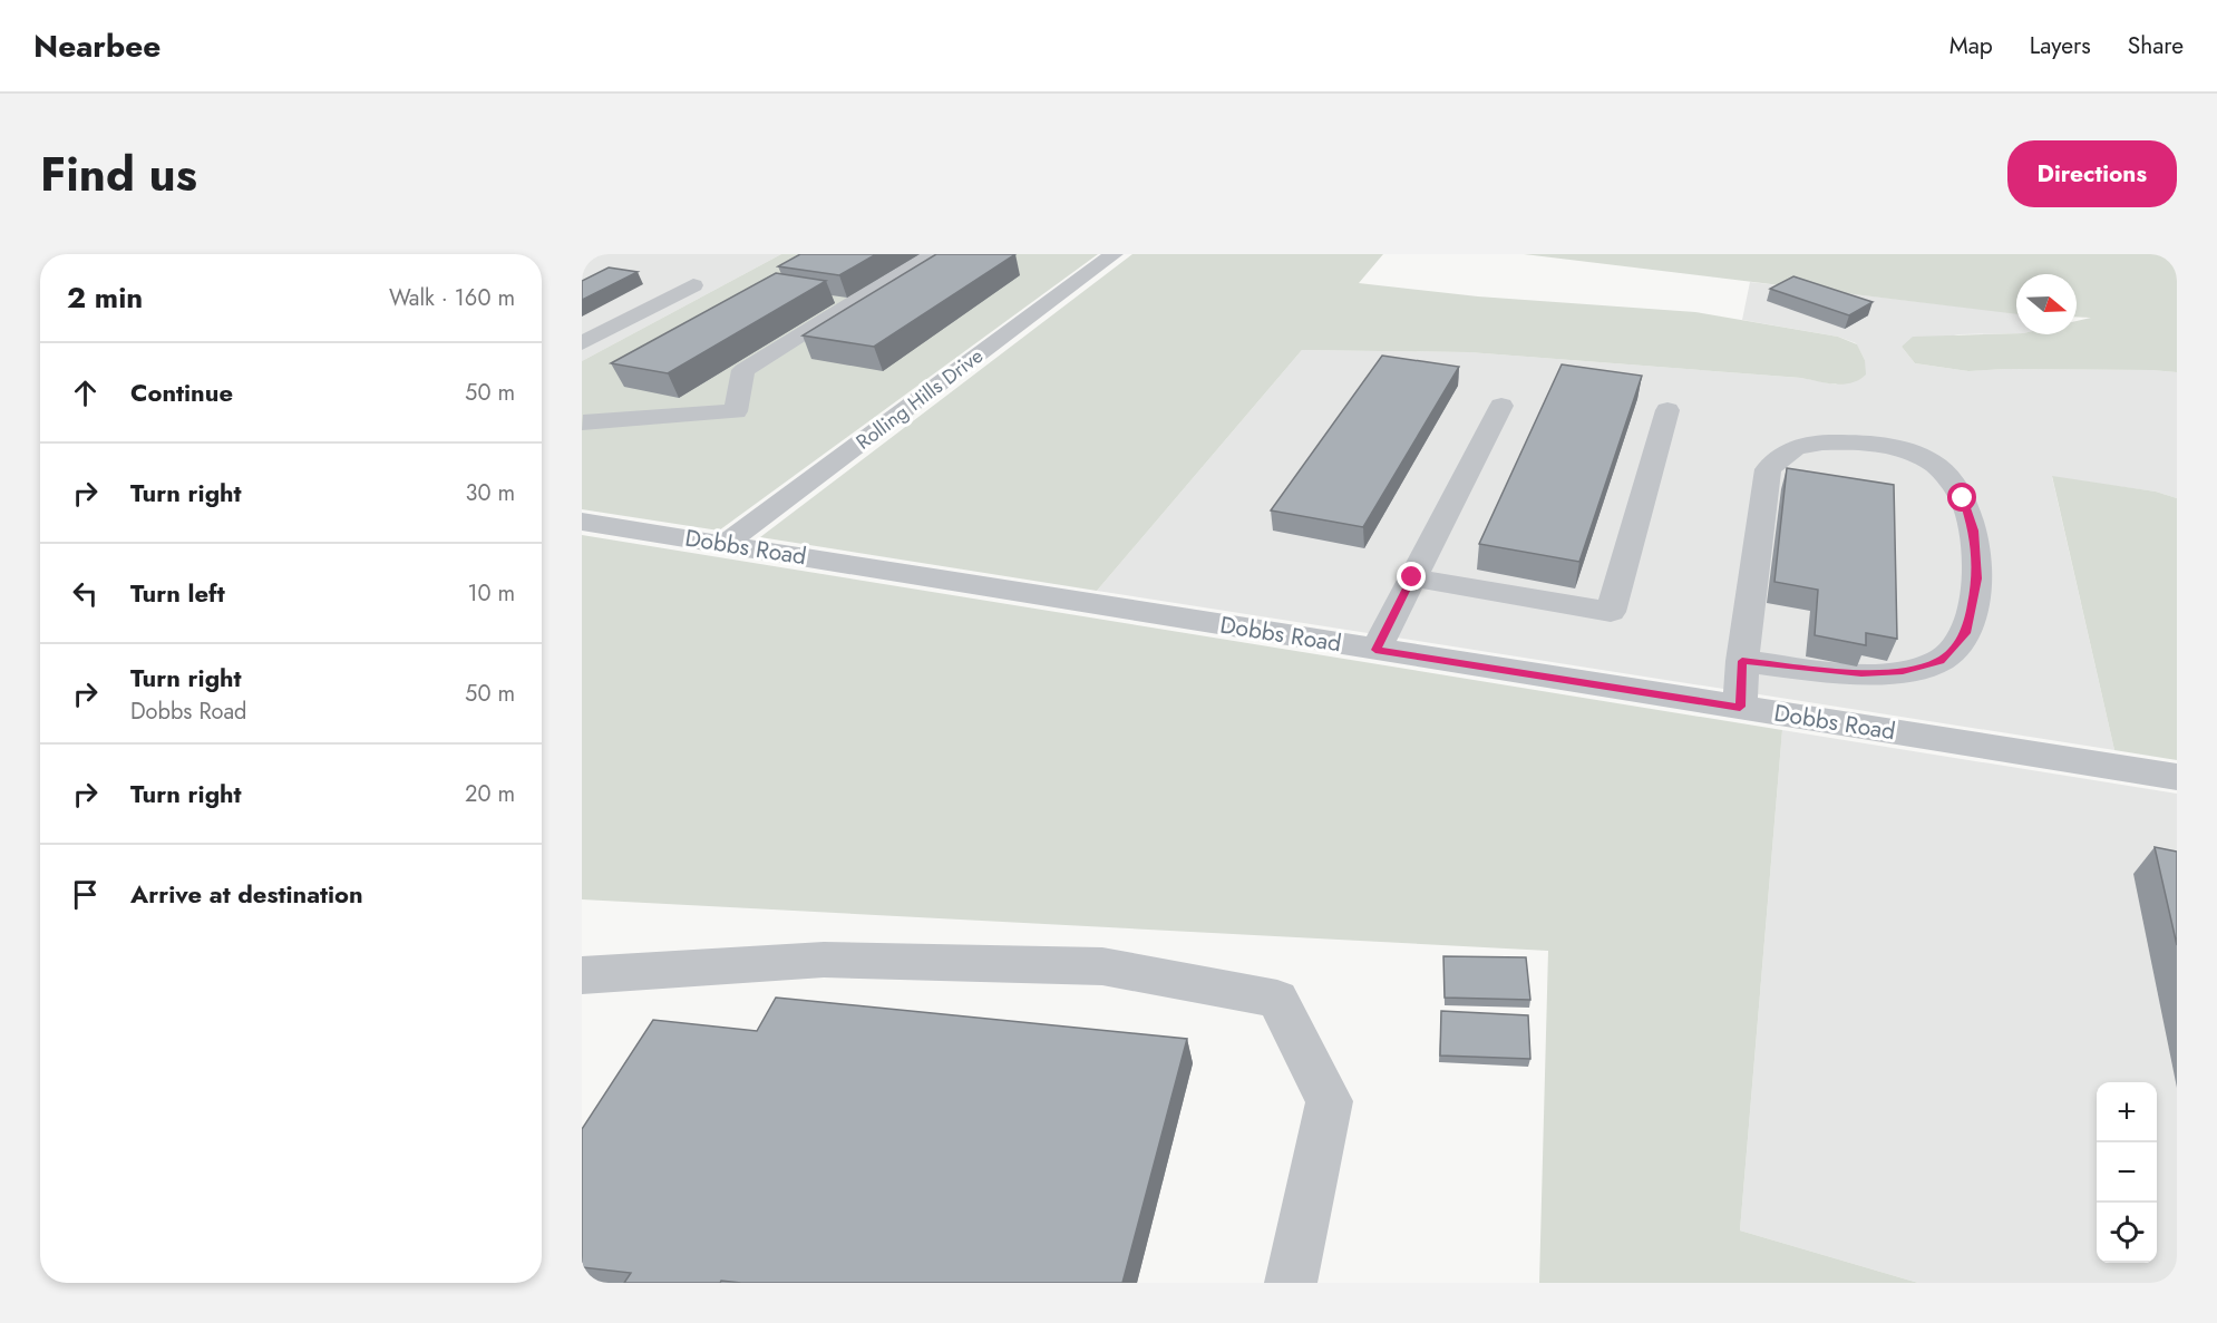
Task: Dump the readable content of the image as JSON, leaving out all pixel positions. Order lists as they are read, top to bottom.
{
  "streets": {
    "street": ["Rolling Hills Drive", "Dobbs Road"]
  },
  "crossings": [
    ["Rolling Hills Drive", "Dobbs Road"]
  ],
  "north": "right",
  "page": {
    "header": "Nearbee",
    "nav": ["Map", "Layers", "Share"],
    "title": "Find us",
    "buttons": "Directions",
    "heading": ["2 min", "Walk · 160 m"],
    "list": [
      ["Continue", "50 m"],
      ["Turn right", "30 m"],
      ["Turn left", "10 m"],
      ["Turn right", "Dobbs Road", "50 m"],
      ["Turn right", "20 m"],
      "Arrive at destination"
    ],
    "map_buttons": ["+", "−"]
  }
}
